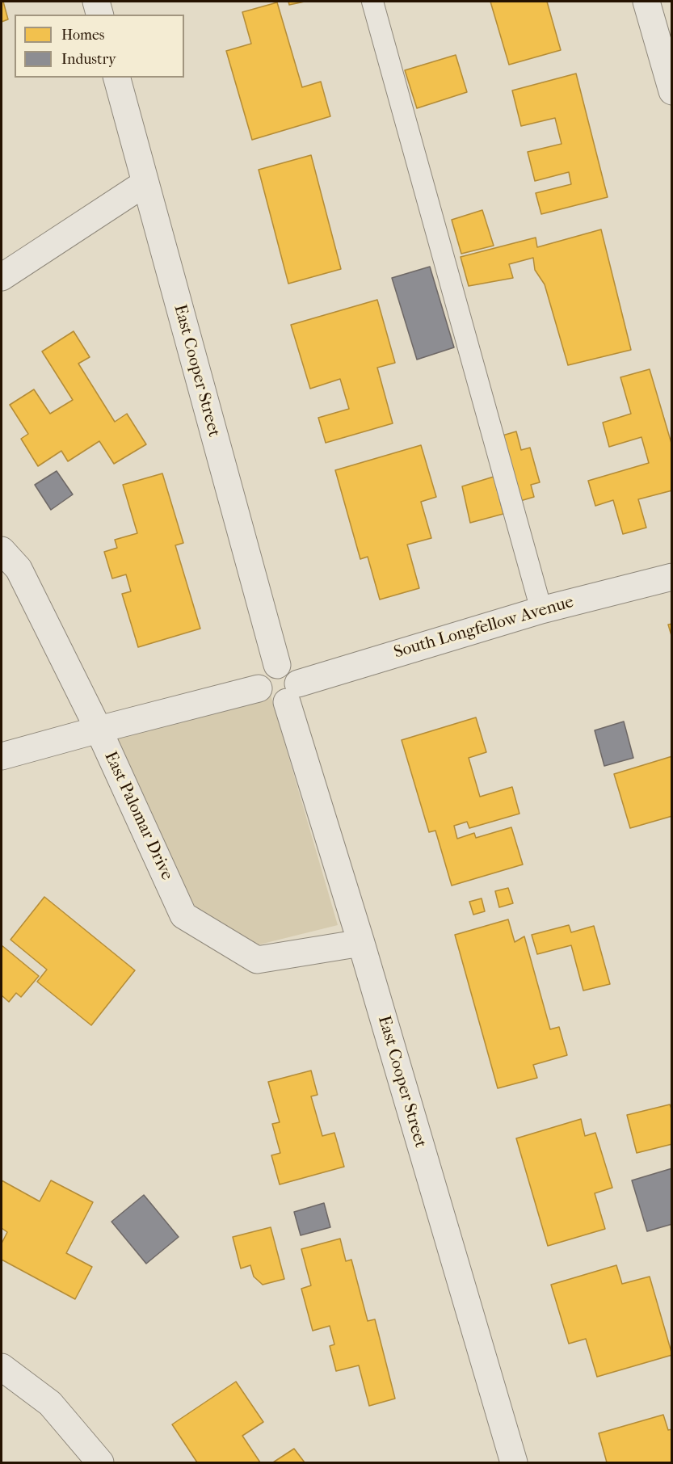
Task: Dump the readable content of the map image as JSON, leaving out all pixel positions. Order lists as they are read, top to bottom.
{
  "streets": {
    "street": ["East Cooper Street", "South Longfellow Avenue", "East Palomar Drive"]
  },
  "crossings": [
    ["East Cooper Street", "South Longfellow Avenue"],
    ["East Cooper Street", "East Palomar Drive"]
  ],
  "legend": ["Homes", "Industry"]
}
